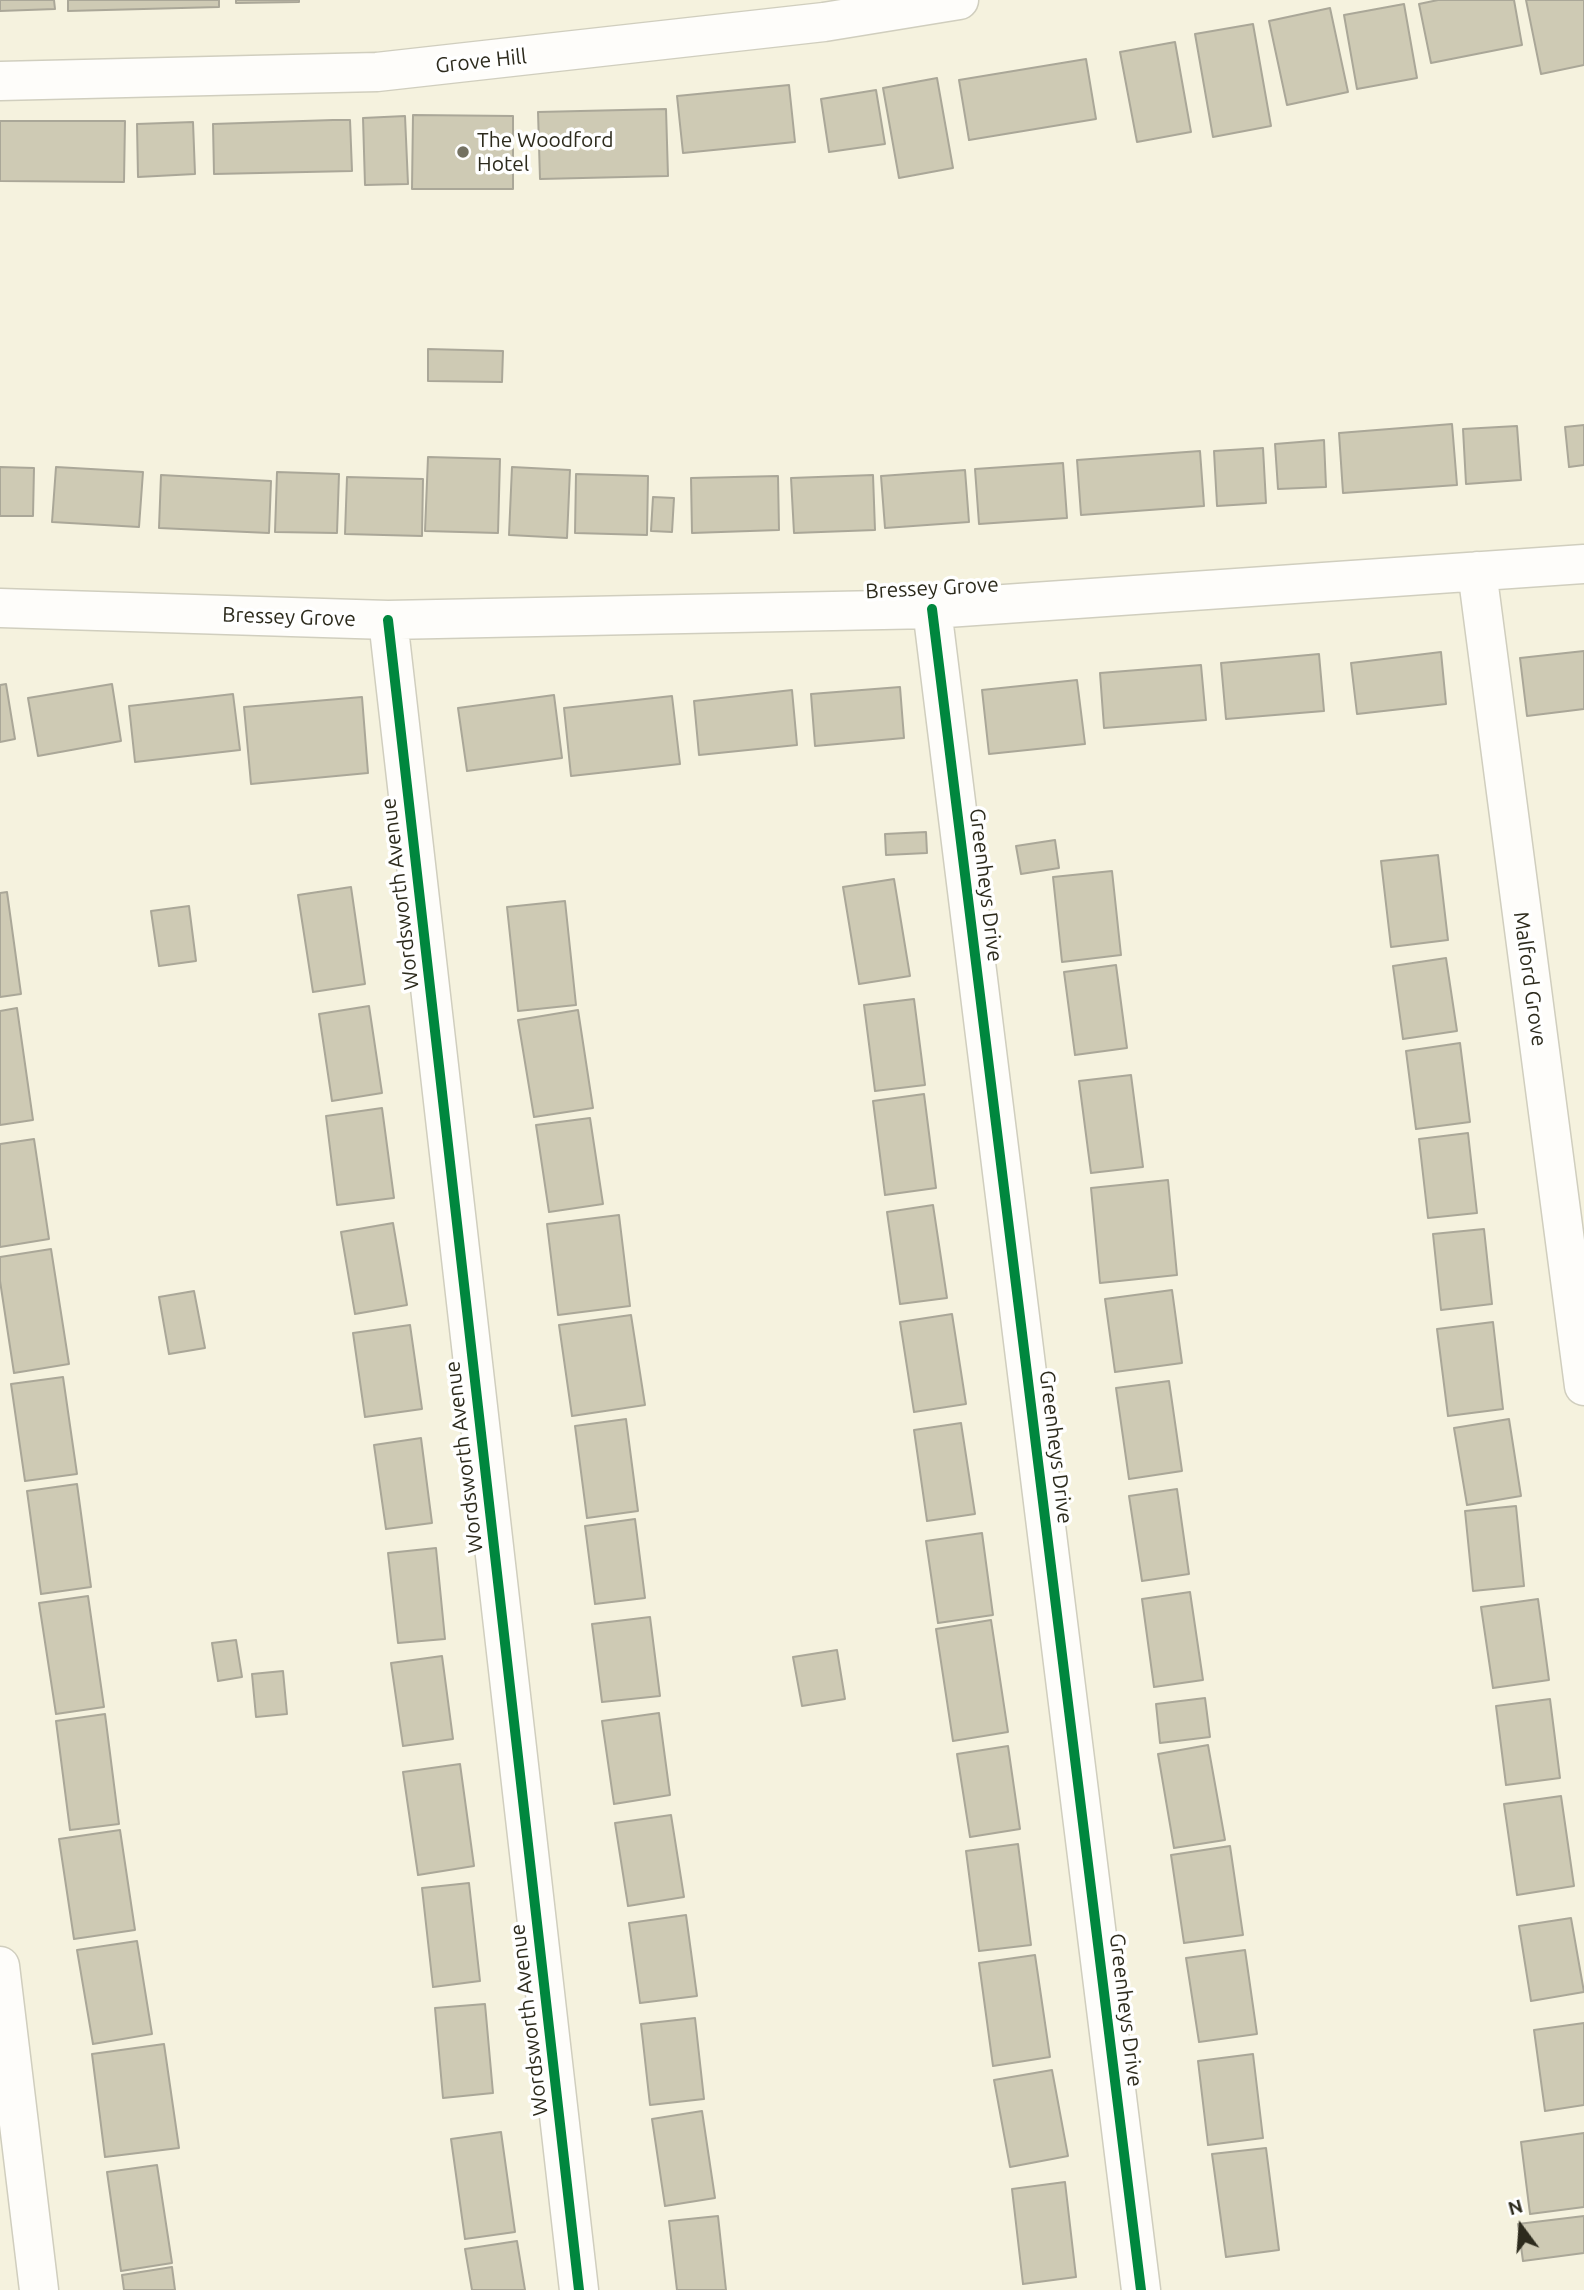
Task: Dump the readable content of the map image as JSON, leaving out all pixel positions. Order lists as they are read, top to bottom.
{
  "streets": {
    "street": [
      "Grove Hill",
      "Bressey Grove",
      "Greenheys Drive",
      "Wordsworth Avenue",
      "Malford Grove"
    ]
  },
  "crossings": [
    ["Bressey Grove", "Greenheys Drive"],
    ["Bressey Grove", "Wordsworth Avenue"],
    ["Bressey Grove", "Malford Grove"]
  ],
  "places": ["The Woodford Hotel"],
  "north": "top"
}
